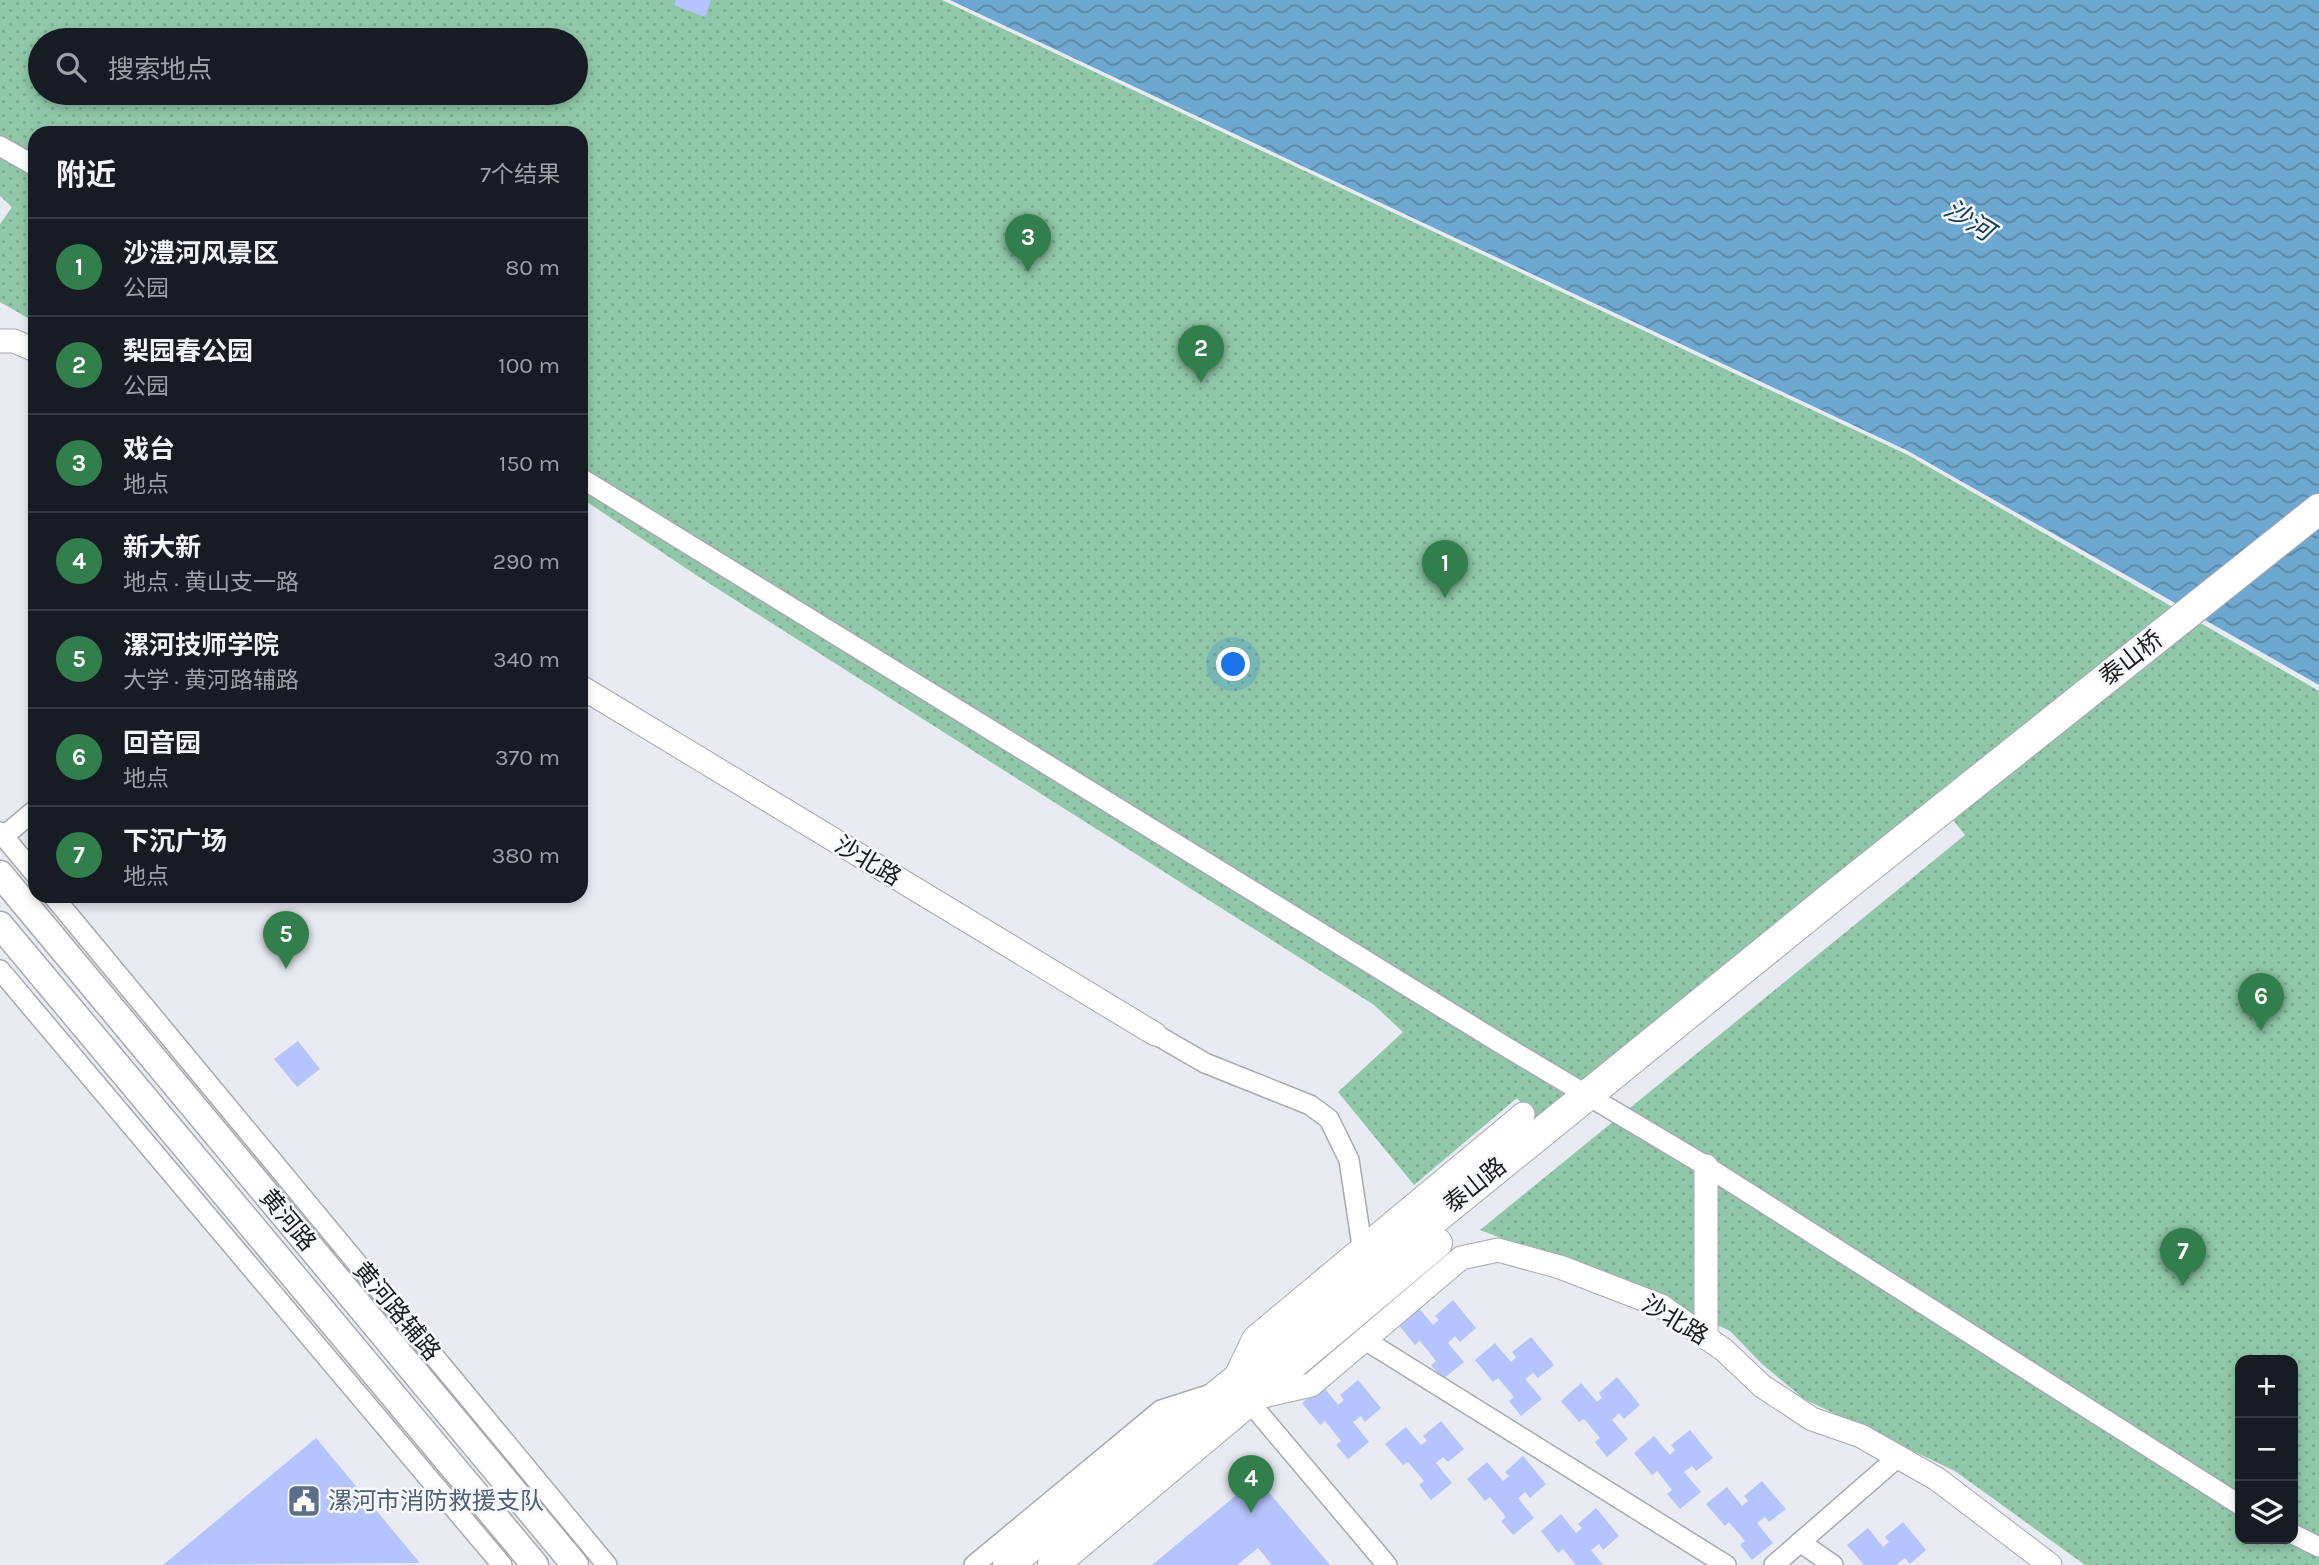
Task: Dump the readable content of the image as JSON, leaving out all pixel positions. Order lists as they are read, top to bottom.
{
  "streets": {
    "main road": ["泰山桥", "泰山路", "黄河路"],
    "street": ["沙北路", "黄河路辅路"]
  },
  "crossings": [
    ["泰山桥", "泰山路"],
    ["沙北路", "泰山路"]
  ],
  "water": ["沙河"],
  "places": {
    "public building": ["漯河市消防救援支队"]
  },
  "page": {
    "search": "搜索地点",
    "heading": ["附近", "7个结果"],
    "pins": [
      "3",
      "2",
      "1",
      "5",
      "6",
      "7",
      "4"
    ],
    "list": [
      {
        "mark": "1",
        "name": "沙澧河风景区",
        "note": "公园",
        "value": "80 m"
      },
      {
        "mark": "2",
        "name": "梨园春公园",
        "note": "公园",
        "value": "100 m"
      },
      {
        "mark": "3",
        "name": "戏台",
        "note": "地点",
        "value": "150 m"
      },
      {
        "mark": "4",
        "name": "新大新",
        "note": "地点 · 黄山支一路",
        "value": "290 m"
      },
      {
        "mark": "5",
        "name": "漯河技师学院",
        "note": "大学 · 黄河路辅路",
        "value": "340 m"
      },
      {
        "mark": "6",
        "name": "回音园",
        "note": "地点",
        "value": "370 m"
      },
      {
        "mark": "7",
        "name": "下沉广场",
        "note": "地点",
        "value": "380 m"
      }
    ],
    "map_buttons": ["+", "−"]
  }
}
